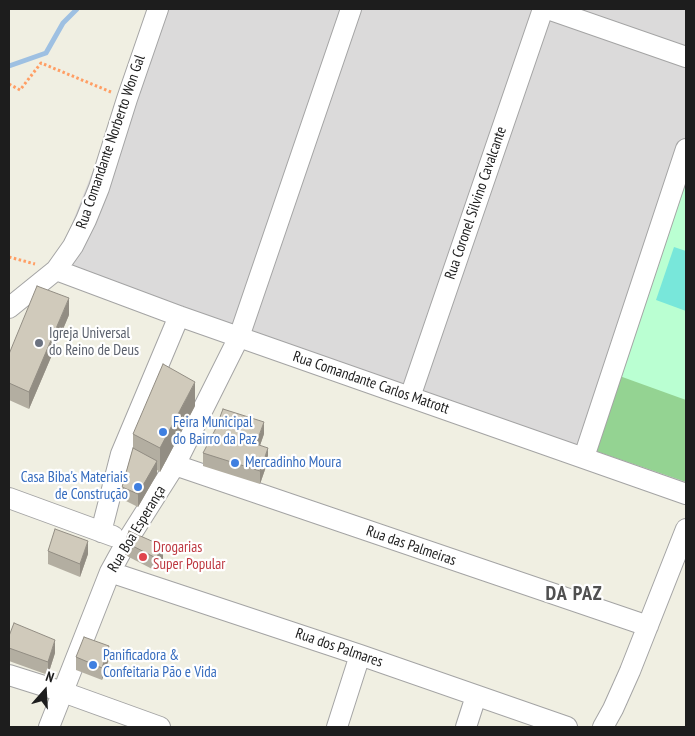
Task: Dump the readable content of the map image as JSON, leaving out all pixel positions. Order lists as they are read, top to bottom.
{
  "streets": {
    "street": [
      "Rua Comandante Norberto Won Gal",
      "Rua Coronel Silvino Cavalcante",
      "Rua Comandante Carlos Matrott",
      "Rua Boa Esperança",
      "Rua das Palmeiras",
      "Rua dos Palmares"
    ]
  },
  "crossings": [
    ["Rua Comandante Norberto Won Gal", "Rua Comandante Carlos Matrott"],
    ["Rua Coronel Silvino Cavalcante", "Rua Comandante Carlos Matrott"],
    ["Rua Comandante Carlos Matrott", "Rua Boa Esperança"],
    ["Rua Boa Esperança", "Rua das Palmeiras"],
    ["Rua Boa Esperança", "Rua dos Palmares"]
  ],
  "districts": ["DA PAZ"],
  "places": [
    "Igreja Universal do Reino de Deus",
    "Feira Municipal do Bairro da Paz",
    "Mercadinho Moura",
    "Casa Biba's Materiais de Construção",
    "Drogarias Super Popular",
    "Panificadora & Confeitaria Pão e Vida"
  ],
  "north": "top"
}
